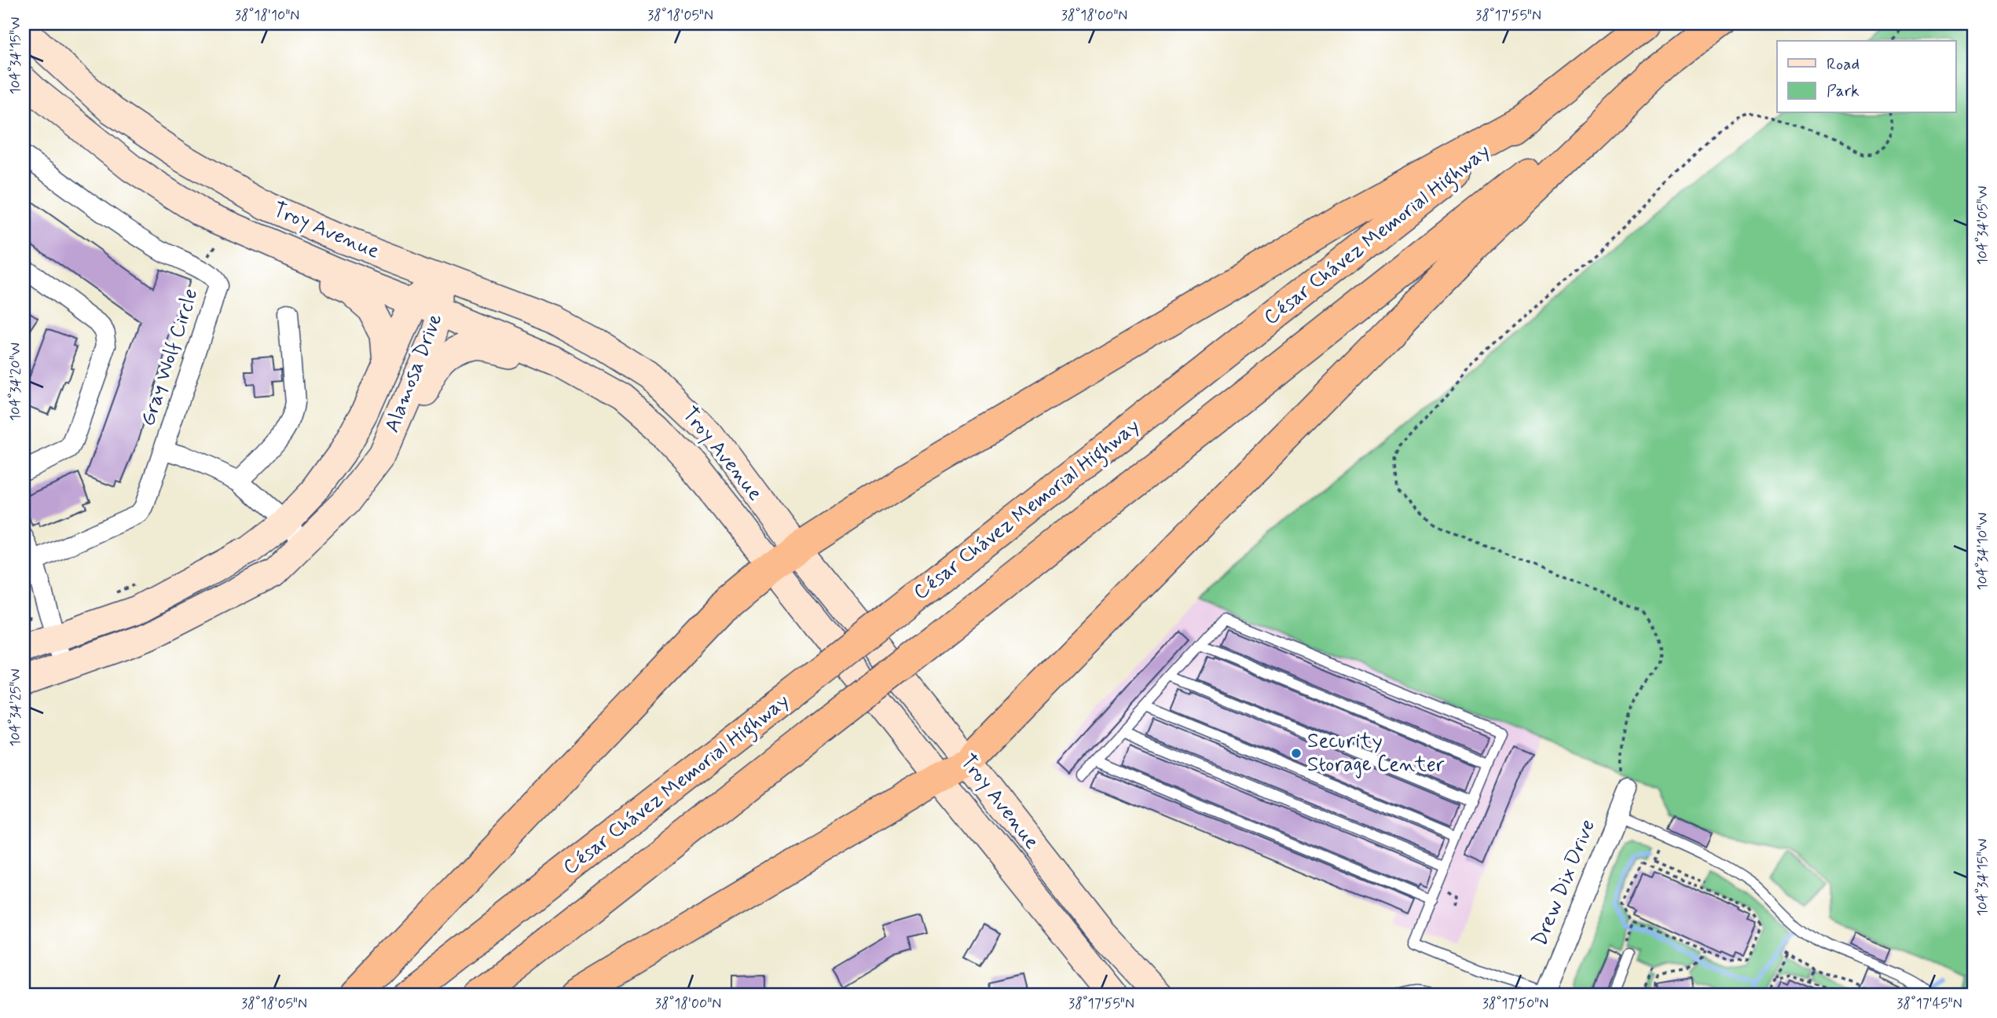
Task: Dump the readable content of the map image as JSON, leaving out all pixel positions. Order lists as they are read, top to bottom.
{
  "streets": {
    "highway": ["César Chávez Memorial Highway"],
    "main road": ["Troy Avenue", "Alamosa Drive"],
    "street": ["Gray Wolf Circle", "Drew Dix Drive"]
  },
  "crossings": [
    ["Troy Avenue", "Alamosa Drive"]
  ],
  "places": ["Security Storage Center"],
  "legend": ["Road", "Park"],
  "coordinates": [
    "38°18'10\"N",
    "38°18'05\"N",
    "38°18'00\"N",
    "38°17'55\"N",
    "104°34'15\"W",
    "104°34'05\"W",
    "104°34'20\"W",
    "104°34'10\"W",
    "104°34'25\"W",
    "38°17'50\"N",
    "38°17'45\"N"
  ]
}
